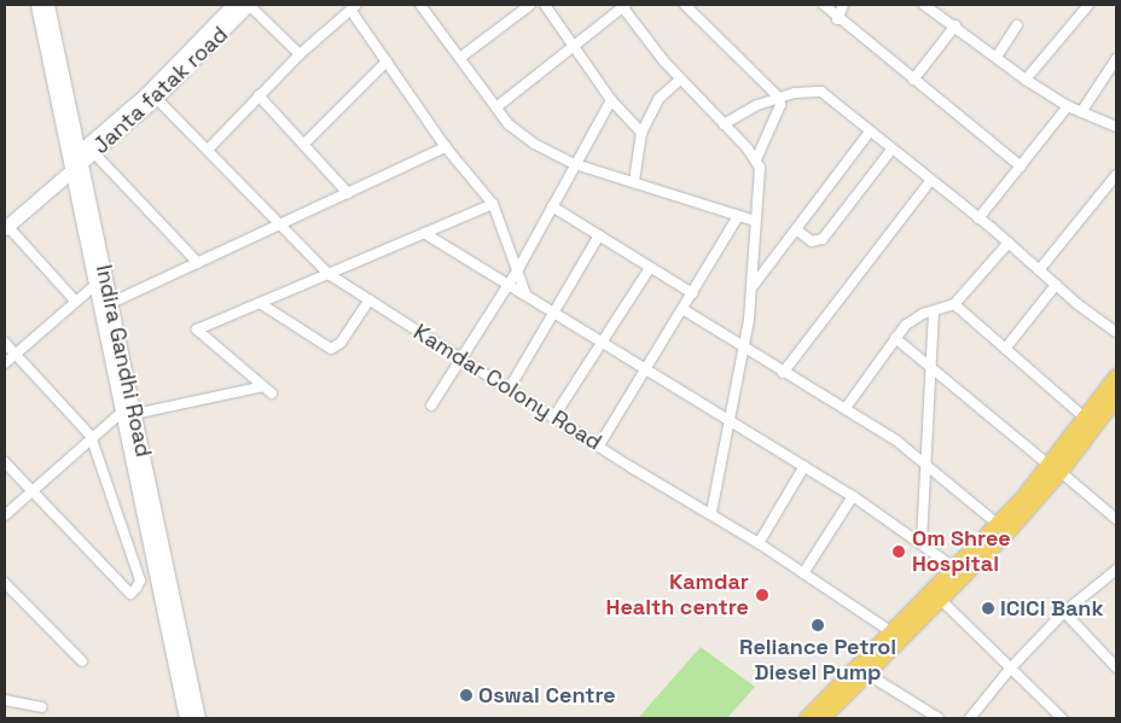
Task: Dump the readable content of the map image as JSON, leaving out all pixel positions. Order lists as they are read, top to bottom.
{
  "streets": {
    "main road": ["Janta fatak road", "Indira Gandhi Road"],
    "street": ["Kamdar Colony Road"]
  },
  "crossings": [
    ["Janta fatak road", "Indira Gandhi Road"],
    ["Janta fatak road", "Kamdar Colony Road"]
  ],
  "places": [
    "Om Shree Hospital",
    "Kamdar Health centre",
    "ICICI Bank",
    "Reliance Petrol Diesel Pump",
    "Oswal Centre"
  ]
}
